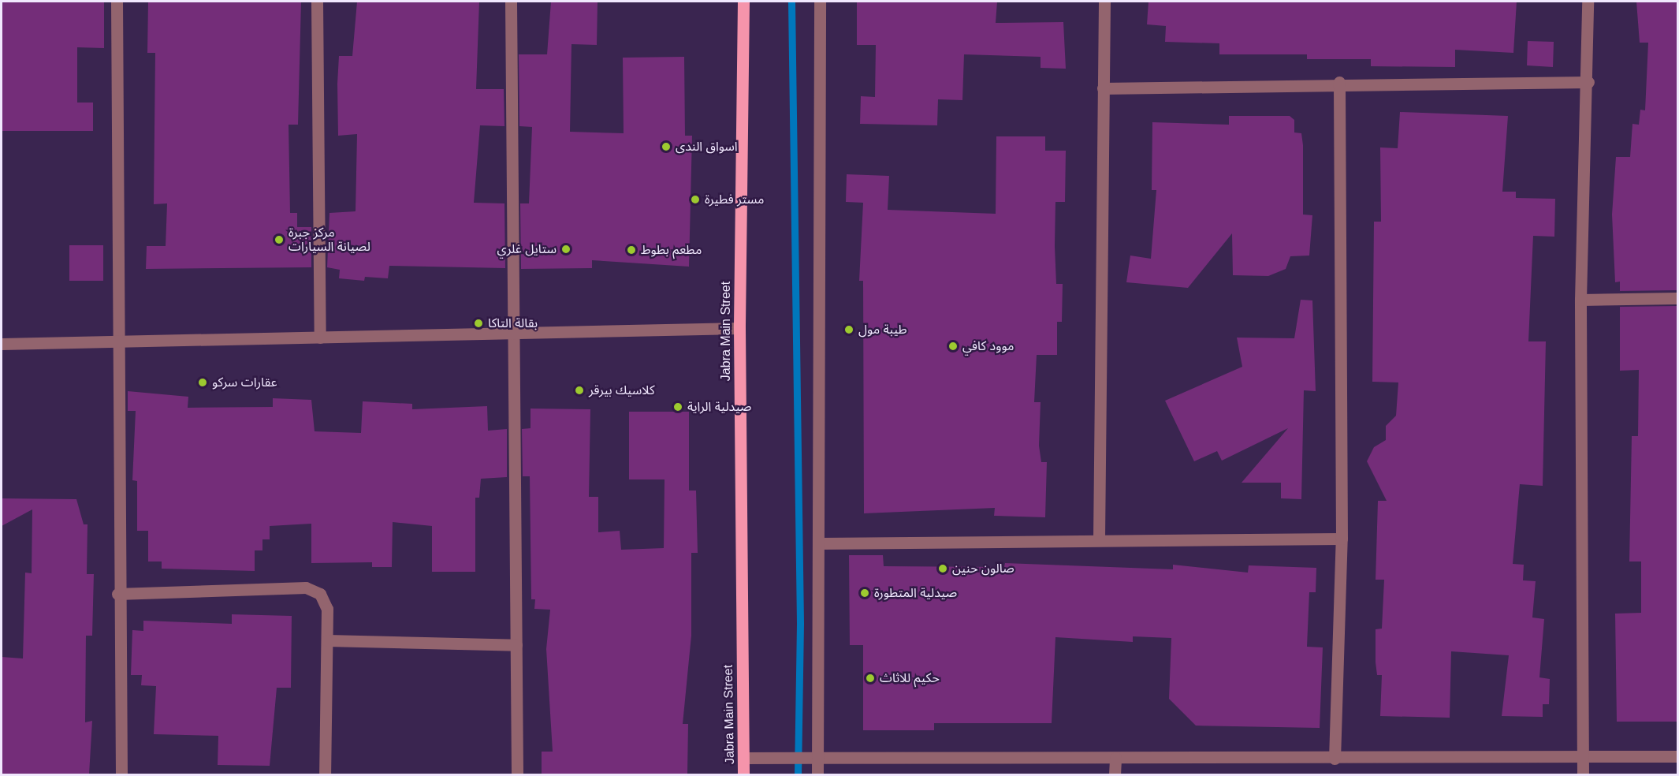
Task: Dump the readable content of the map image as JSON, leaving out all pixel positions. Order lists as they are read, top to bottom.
{
  "streets": {
    "main road": ["Jabra Main Street"]
  },
  "places": [
    "اسواق الندى",
    "مستر فطيرة",
    "مركز جبرة لصيانة السيارات",
    "ستايل غلري",
    "مطعم بطوط",
    "بقالة التاكا",
    "طيبة مول",
    "موود كافي",
    "عقارات سركو",
    "كلاسيك بيرقر",
    "صيدلية الراية",
    "صالون حنين",
    "صيدلية المتطورة",
    "حكيم للاثاث"
  ]
}
